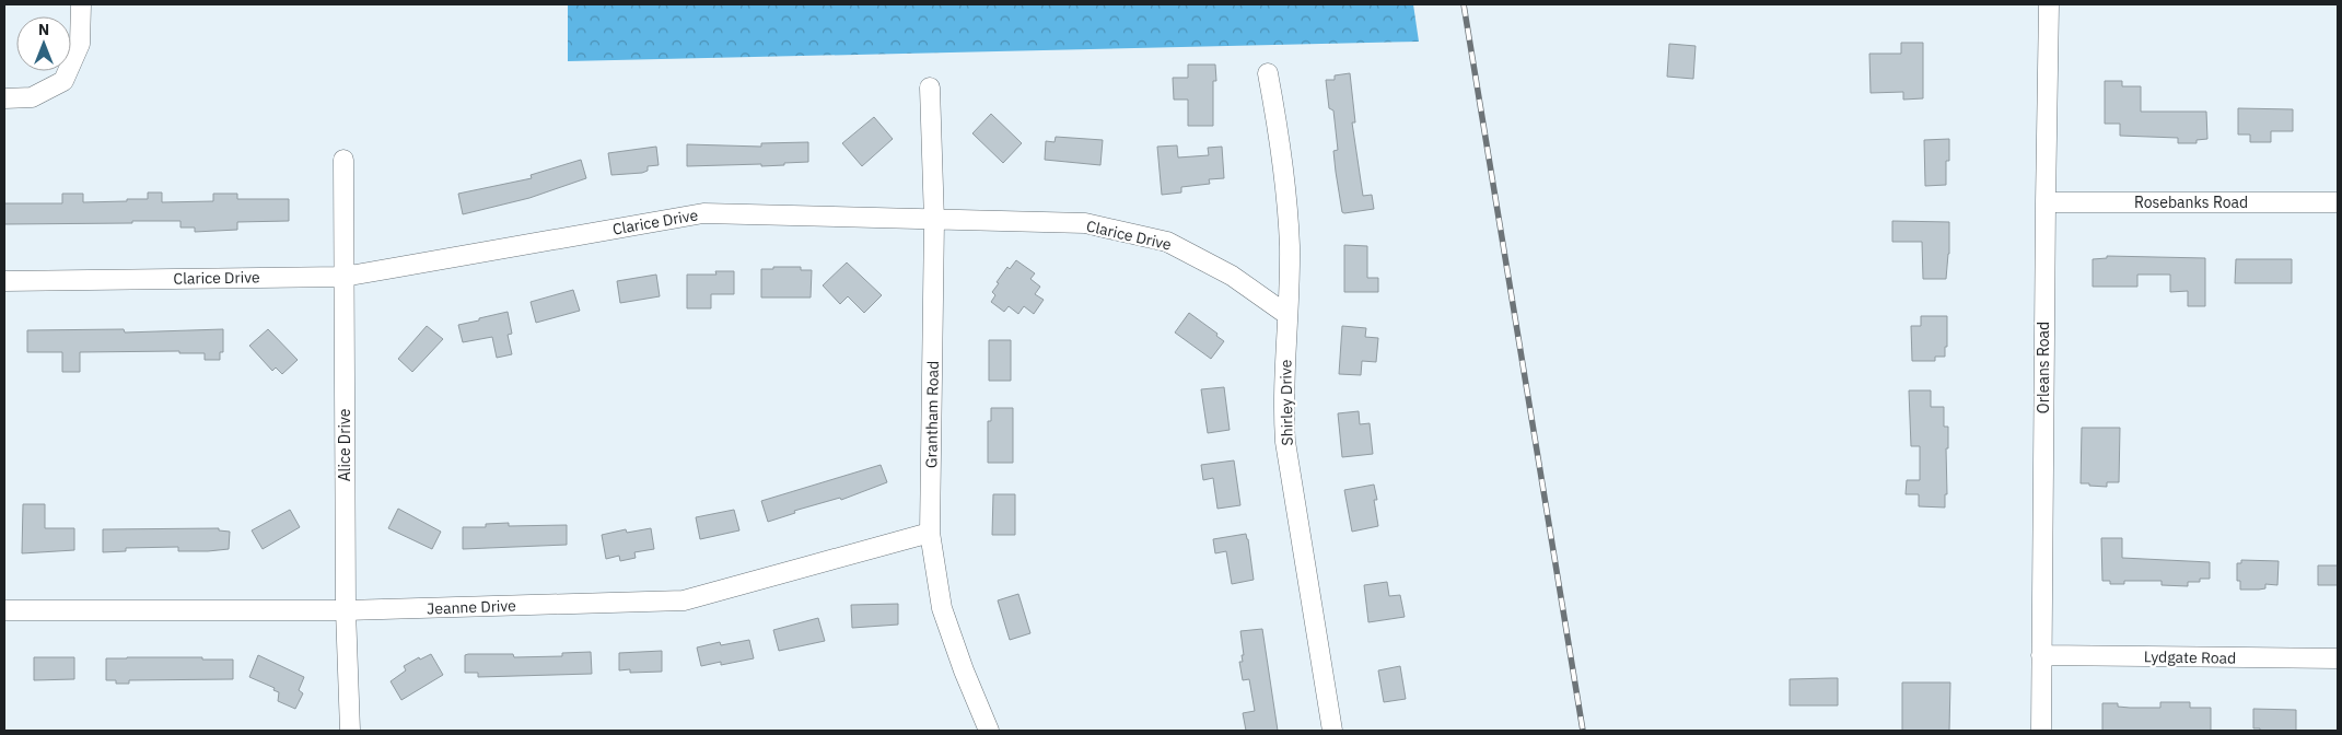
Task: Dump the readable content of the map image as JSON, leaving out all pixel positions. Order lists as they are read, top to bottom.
{
  "streets": {
    "street": [
      "Rosebanks Road",
      "Clarice Drive",
      "Orleans Road",
      "Shirley Drive",
      "Grantham Road",
      "Alice Drive",
      "Jeanne Drive",
      "Lydgate Road"
    ]
  },
  "crossings": [
    ["Rosebanks Road", "Orleans Road"],
    ["Clarice Drive", "Shirley Drive"],
    ["Clarice Drive", "Grantham Road"],
    ["Clarice Drive", "Alice Drive"],
    ["Orleans Road", "Lydgate Road"],
    ["Grantham Road", "Jeanne Drive"],
    ["Alice Drive", "Jeanne Drive"]
  ],
  "north": "top"
}
